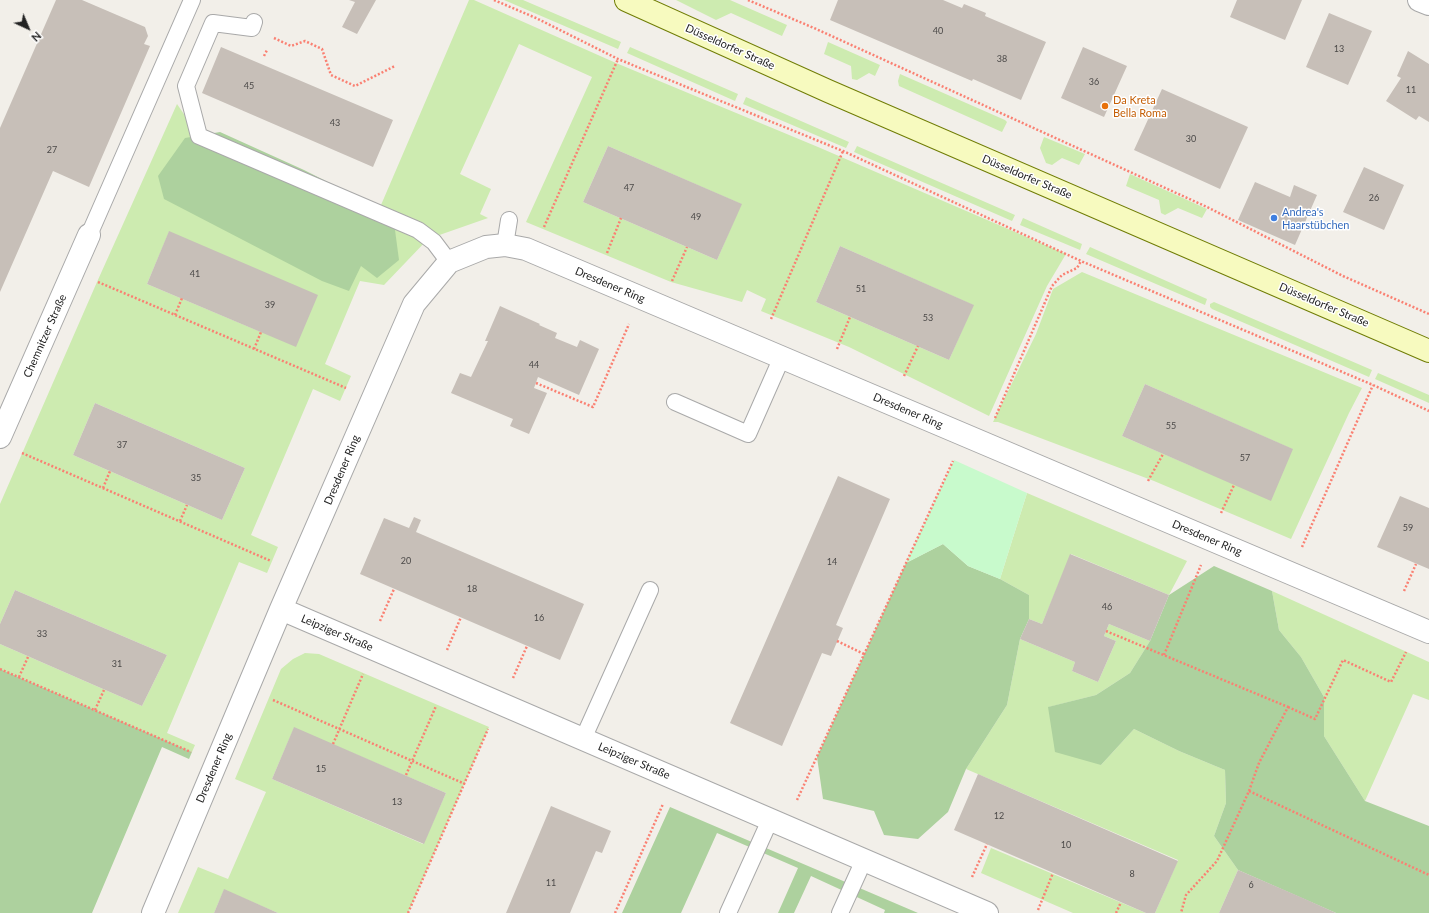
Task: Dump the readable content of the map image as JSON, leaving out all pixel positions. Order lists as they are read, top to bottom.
{
  "streets": {
    "main road": ["Düsseldorfer Straße"],
    "street": ["Dresdener Ring", "Chemnitzer Straße", "Leipziger Straße"]
  },
  "crossings": [
    ["Dresdener Ring", "Leipziger Straße"]
  ],
  "places": ["Da Kreta Bella Roma", "Andrea's Haarstübchen"],
  "house_numbers": [
    "40",
    "13",
    "38",
    "36",
    "45",
    "11",
    "43",
    "30",
    "27",
    "47",
    "26",
    "49",
    "41",
    "51",
    "39",
    "53",
    "44",
    "55",
    "37",
    "57",
    "35",
    "59",
    "20",
    "14",
    "18",
    "46",
    "16",
    "33",
    "31",
    "15",
    "13",
    "12",
    "10",
    "8",
    "11",
    "6"
  ],
  "north": "bottom right"
}
